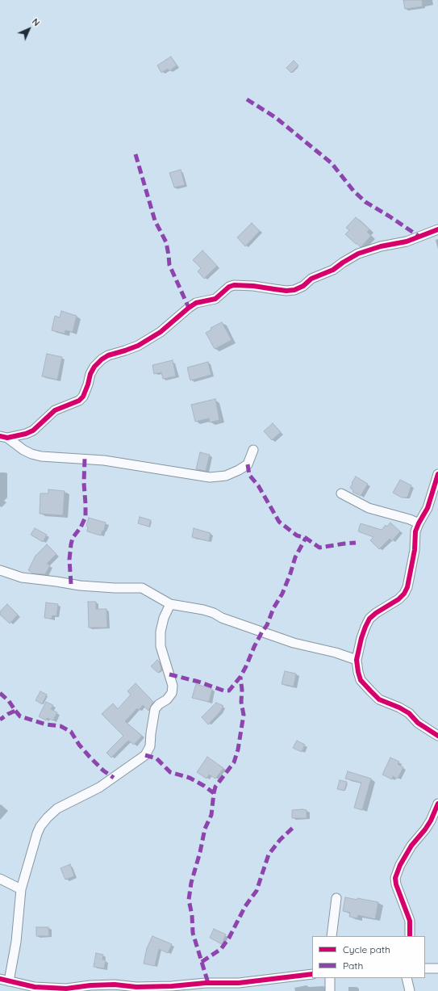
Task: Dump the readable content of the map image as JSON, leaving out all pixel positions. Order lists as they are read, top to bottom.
{
  "legend": ["Cycle path", "Path"],
  "north": "top right"
}
